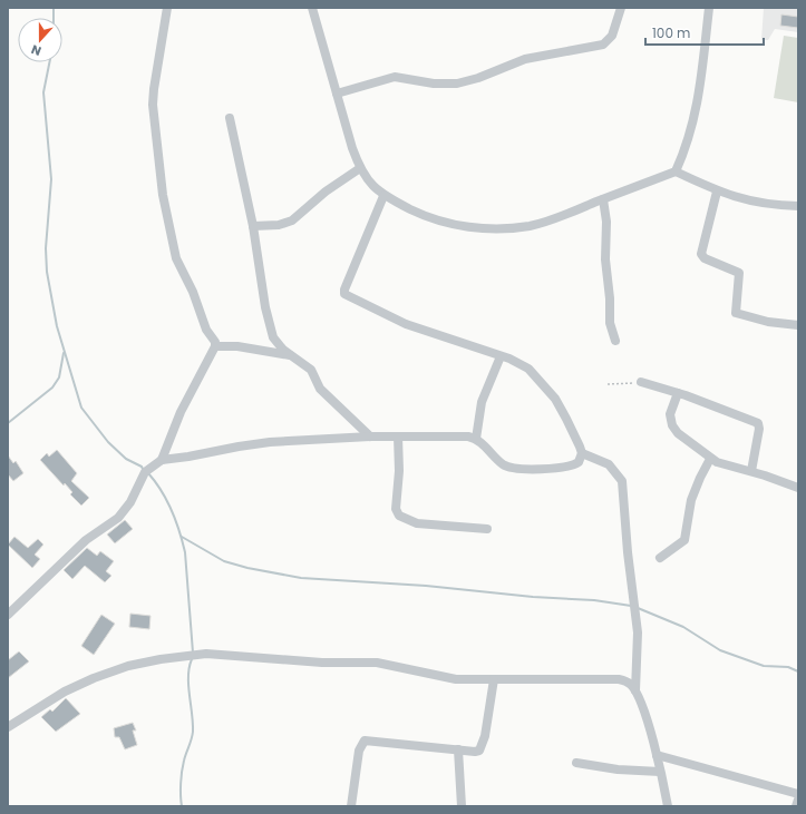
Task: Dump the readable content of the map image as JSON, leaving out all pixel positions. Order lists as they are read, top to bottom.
{
  "scale_bar": "100 m",
  "north": "bottom"
}
